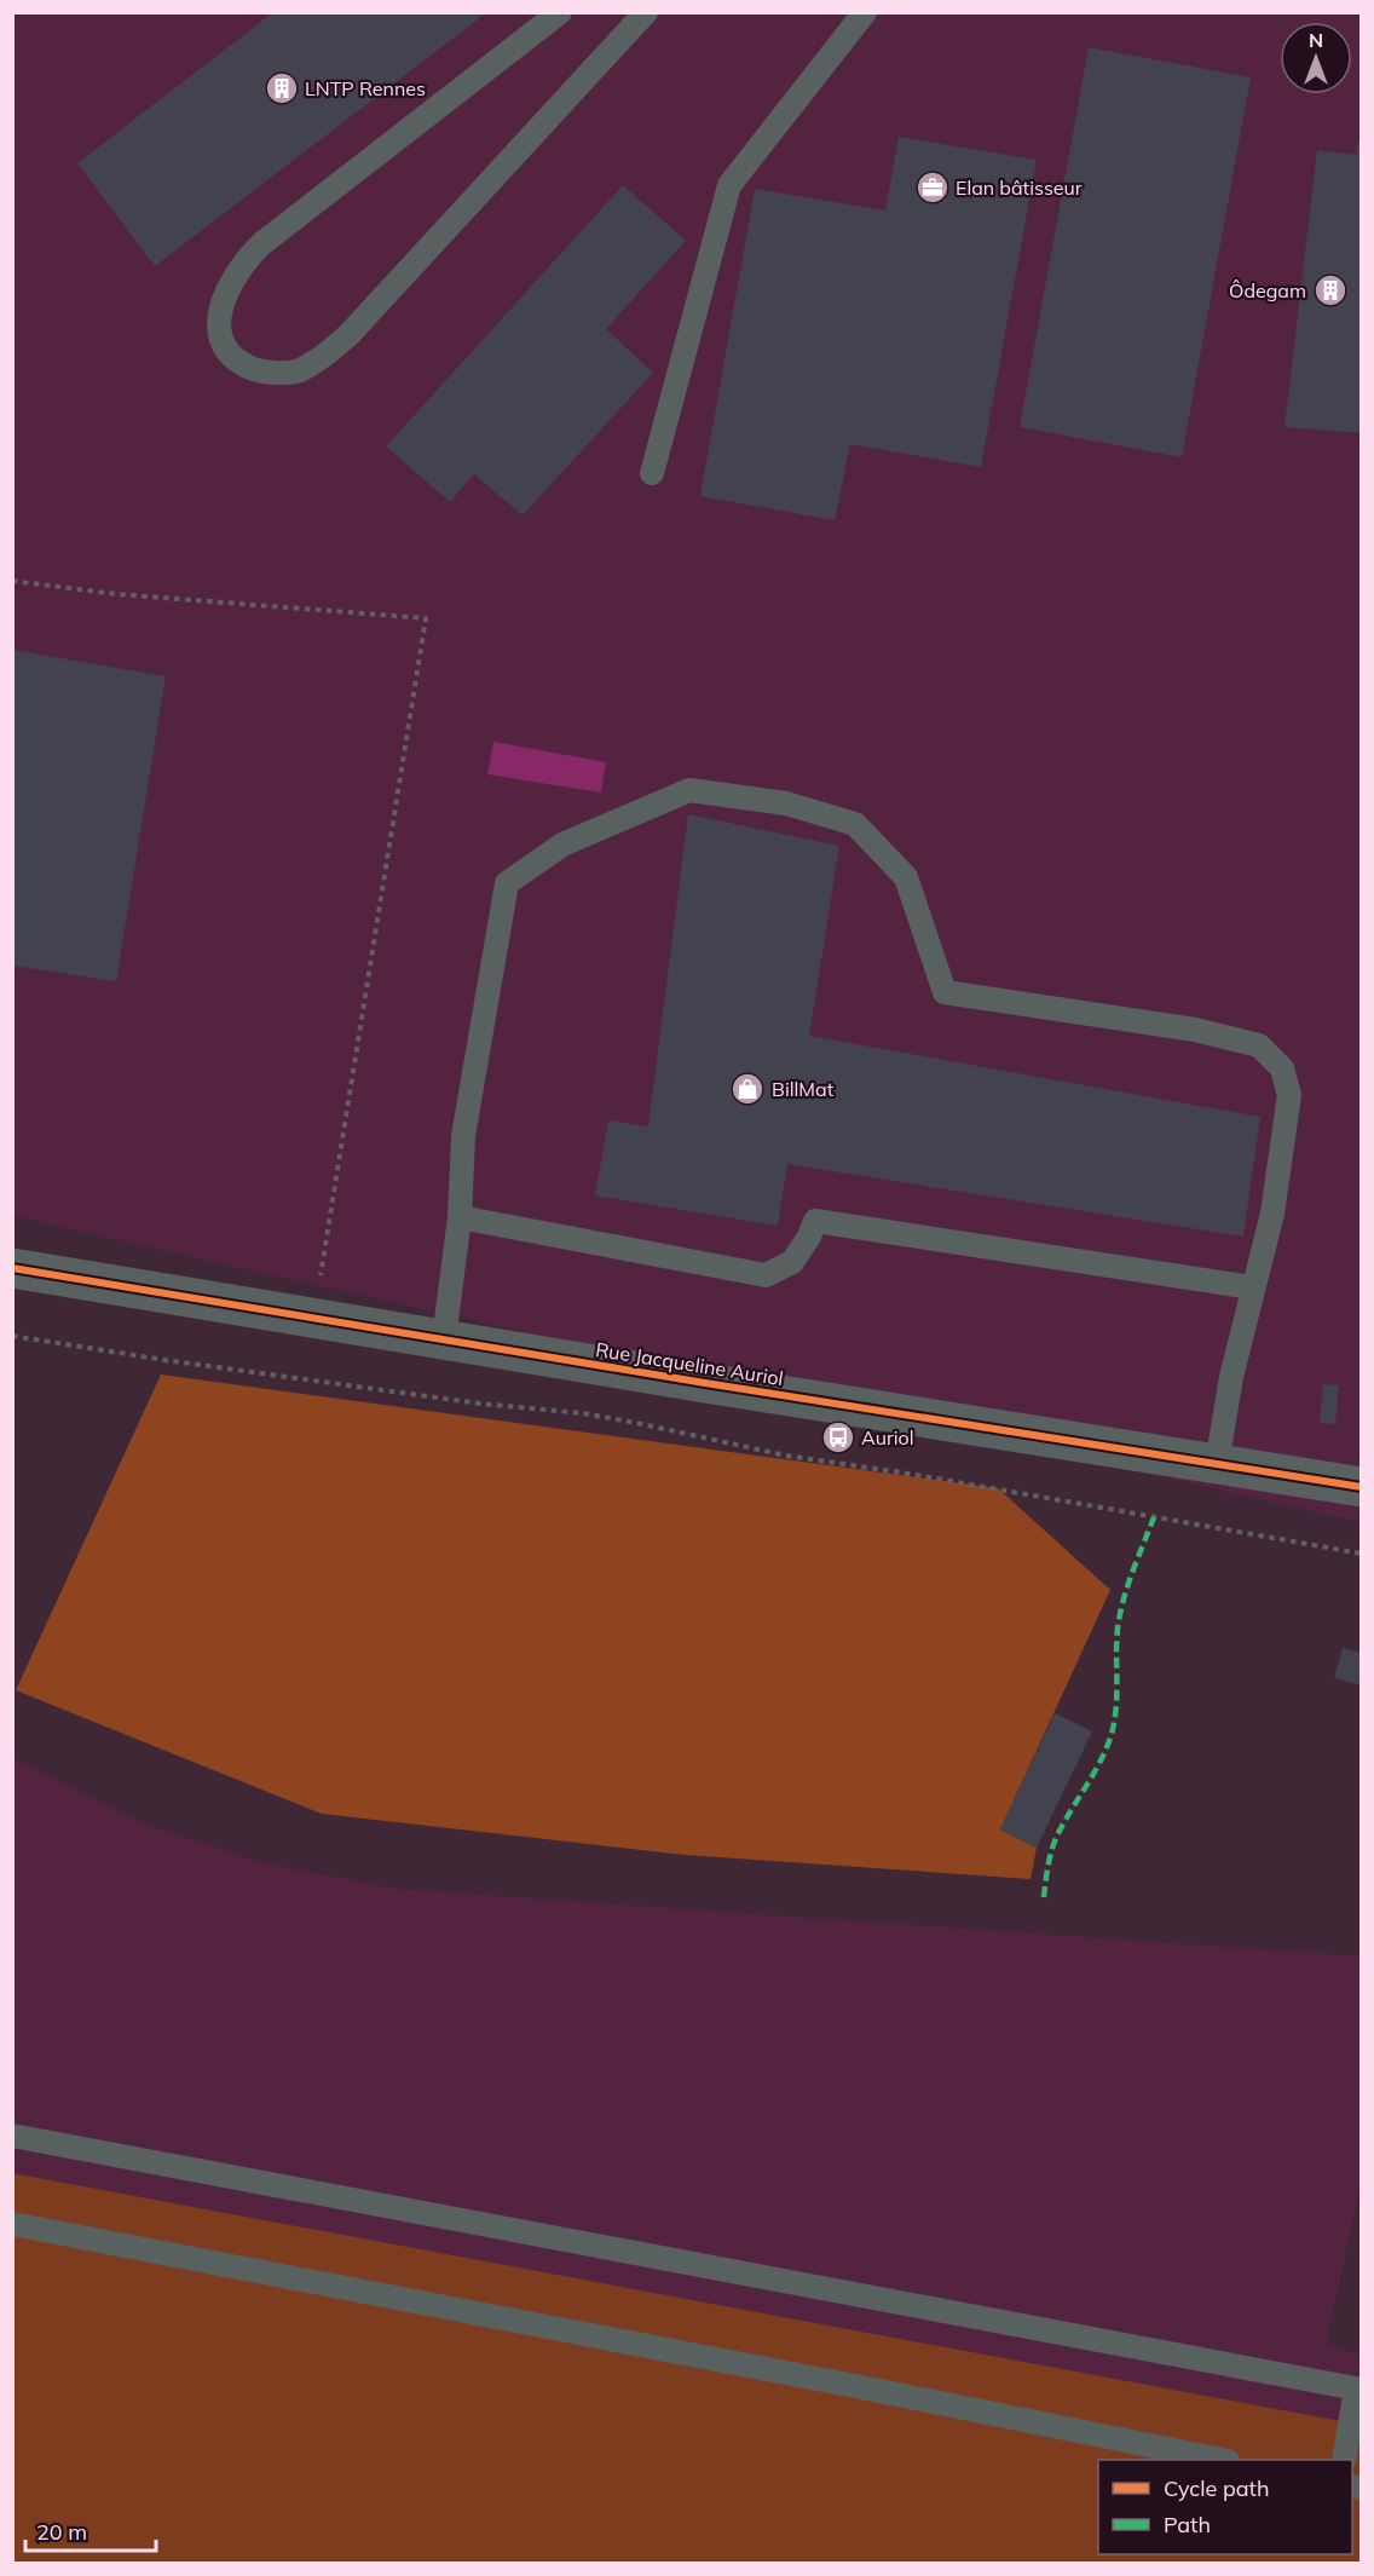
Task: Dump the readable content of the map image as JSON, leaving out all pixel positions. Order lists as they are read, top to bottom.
{
  "streets": {
    "street": ["Rue Jacqueline Auriol"]
  },
  "places": {
    "building": ["LNTP Rennes", "Ôdegam"],
    "office": ["Elan bâtisseur"],
    "shop": ["BillMat"],
    "bus stop": ["Auriol"]
  },
  "legend": ["Cycle path", "Path"],
  "scale_bar": "20 m",
  "north": "top"
}
